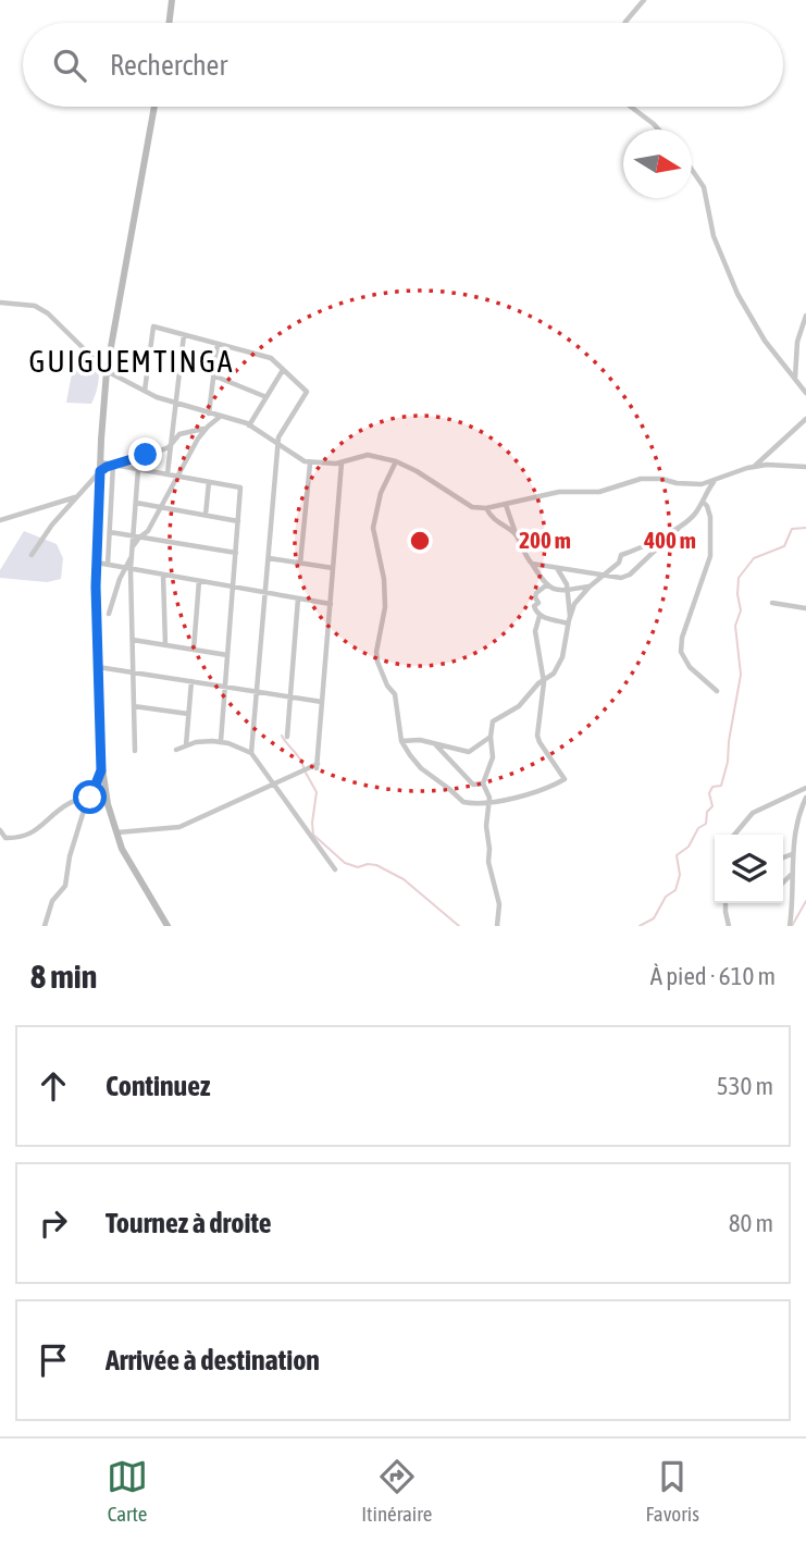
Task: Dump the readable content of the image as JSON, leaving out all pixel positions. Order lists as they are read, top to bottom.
{
  "districts": ["GUIGUEMTINGA"],
  "north": "right",
  "page": {
    "search": "Rechercher",
    "heading": ["8 min", "À pied · 610 m"],
    "list": [
      ["Continuez", "530 m"],
      ["Tournez à droite", "80 m"],
      "Arrivée à destination"
    ],
    "nav": ["Carte", "Itinéraire", "Favoris"]
  },
  "rings": ["200 m", "400 m"]
}
